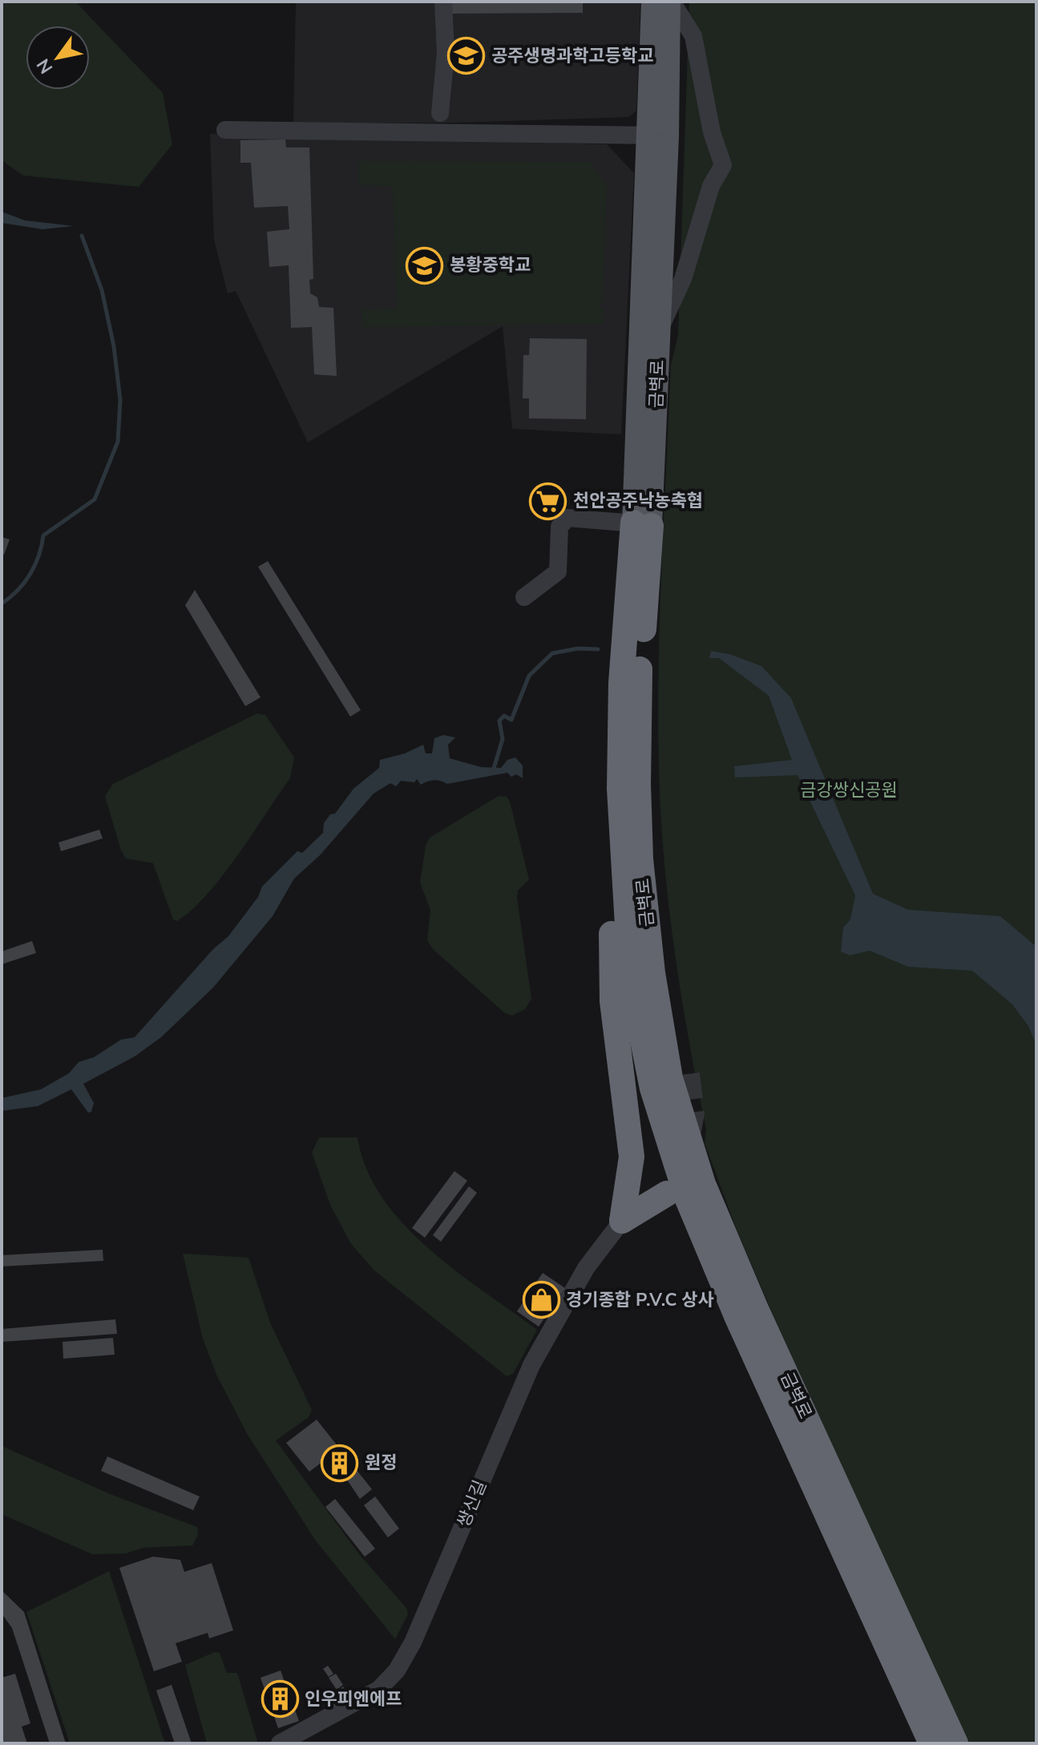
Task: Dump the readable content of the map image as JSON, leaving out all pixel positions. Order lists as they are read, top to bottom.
{
  "streets": {
    "highway": ["금벽로"],
    "street": ["쌍신길"]
  },
  "parks": ["금강쌍신공원"],
  "places": {
    "school or university": ["공주생명과학고등학교", "봉황중학교"],
    "supermarket": ["천안공주낙농축협"],
    "shop": ["경기종합 P.V.C 상사"],
    "building": ["원정", "인우피엔에프"]
  },
  "north": "bottom left"
}
